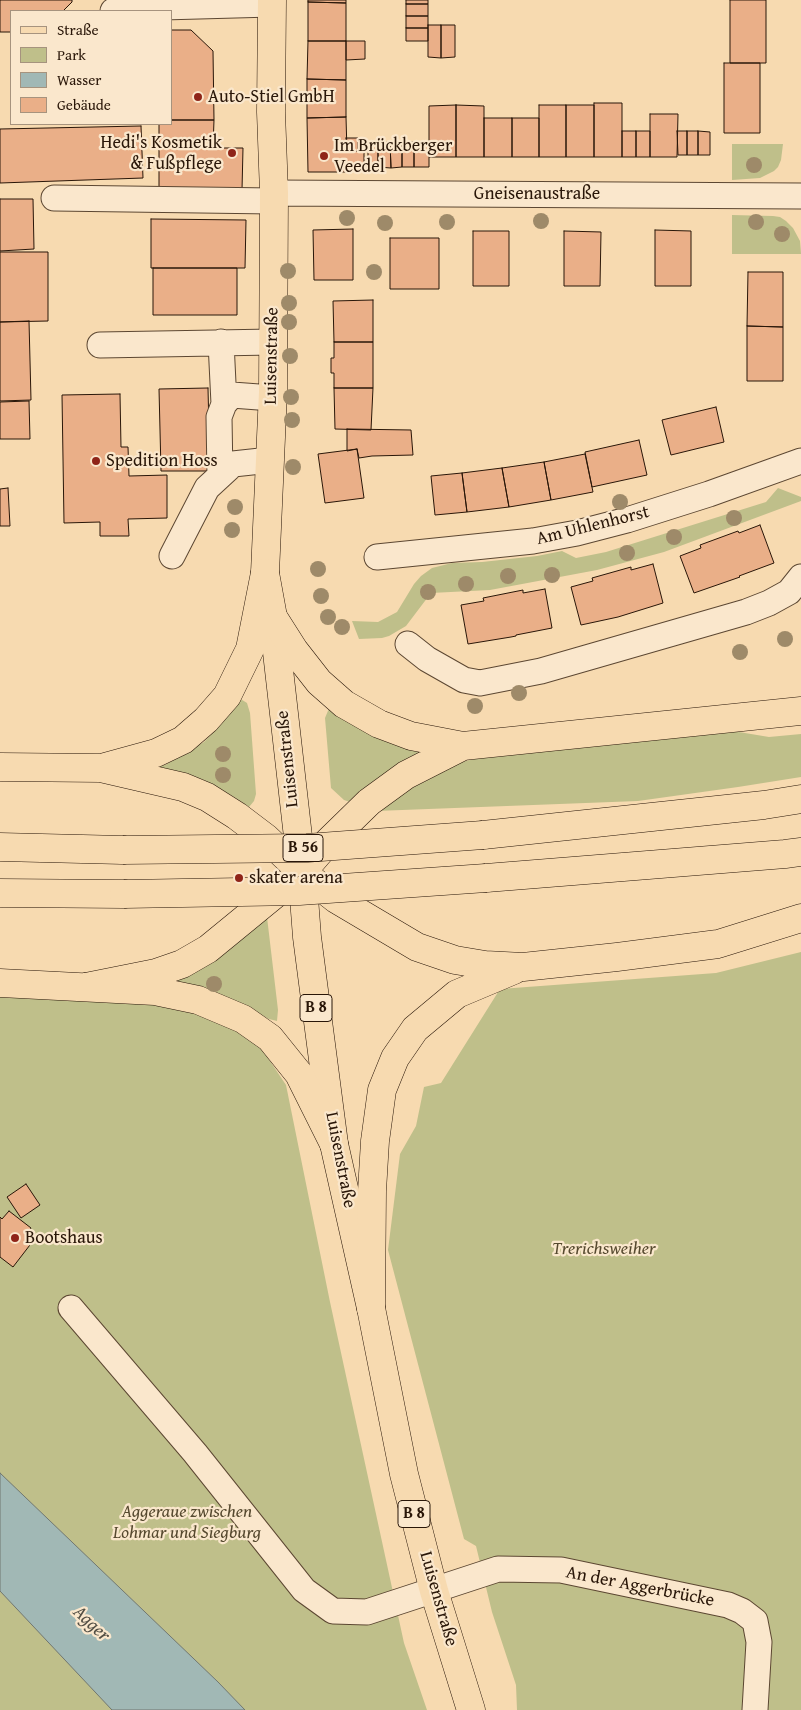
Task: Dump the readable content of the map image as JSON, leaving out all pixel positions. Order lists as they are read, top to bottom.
{
  "streets": {
    "main road": ["Luisenstraße", "B 56", "B 8"],
    "street": ["Gneisenaustraße", "Am Uhlenhorst", "An der Aggerbrücke"]
  },
  "crossings": [
    ["Gneisenaustraße", "Luisenstraße"],
    ["Luisenstraße", "An der Aggerbrücke"]
  ],
  "water": ["Agger"],
  "parks": ["Trerichsweiher", "Aggeraue zwischen Lohmar und Siegburg"],
  "places": [
    "Auto-Stiel GmbH",
    "Hedi's Kosmetik & Fußpflege",
    "Im Brückberger Veedel",
    "Spedition Hoss",
    "skater arena",
    "Bootshaus"
  ],
  "legend": [
    "Straße",
    "Park",
    "Wasser",
    "Gebäude"
  ]
}
